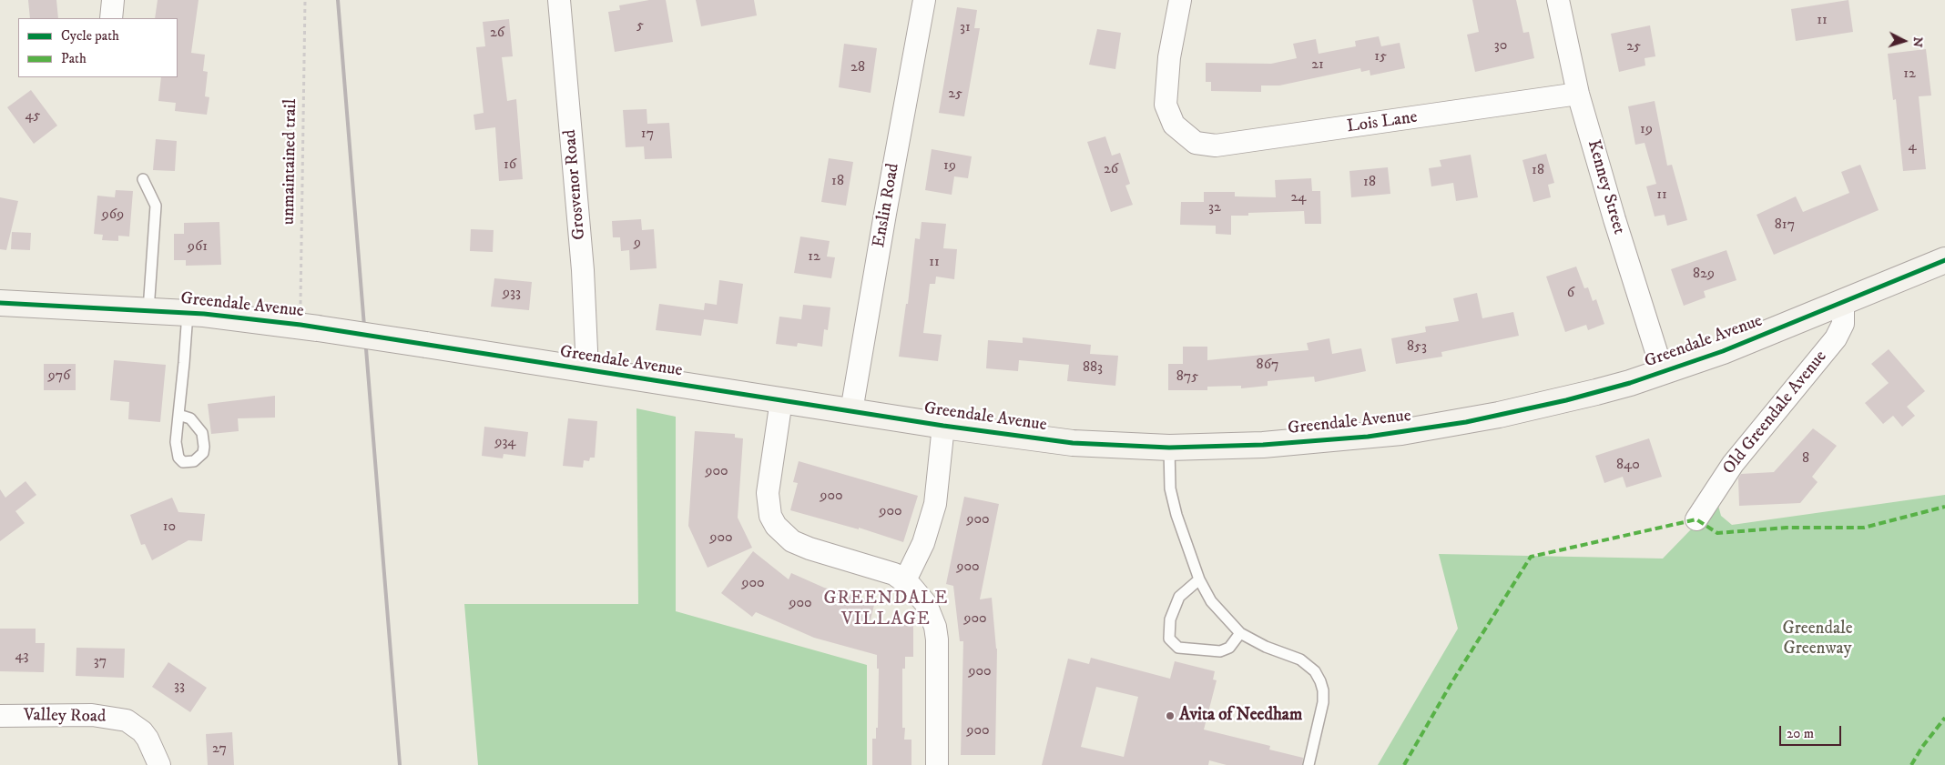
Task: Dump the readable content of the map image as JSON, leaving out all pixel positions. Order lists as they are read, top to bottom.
{
  "streets": {
    "main road": ["Greendale Avenue"],
    "street": [
      "Lois Lane",
      "Grosvenor Road",
      "Kenney Street",
      "Enslin Road",
      "Old Greendale Avenue",
      "Valley Road"
    ],
    "path": ["unmaintained trail"]
  },
  "crossings": [
    ["Lois Lane", "Kenney Street"],
    ["unmaintained trail", "Greendale Avenue"],
    ["Grosvenor Road", "Greendale Avenue"],
    ["Kenney Street", "Greendale Avenue"],
    ["Enslin Road", "Greendale Avenue"],
    ["Greendale Avenue", "Old Greendale Avenue"]
  ],
  "districts": ["GREENDALE VILLAGE"],
  "parks": ["Greendale Greenway"],
  "places": ["Avita of Needham"],
  "house_numbers": [
    "11",
    "5",
    "31",
    "26",
    "30",
    "25",
    "15",
    "21",
    "28",
    "12",
    "25",
    "45",
    "19",
    "17",
    "4",
    "16",
    "19",
    "26",
    "18",
    "18",
    "18",
    "11",
    "24",
    "32",
    "969",
    "817",
    "9",
    "961",
    "12",
    "11",
    "829",
    "933",
    "6",
    "853",
    "867",
    "883",
    "976",
    "875",
    "934",
    "8",
    "840",
    "900",
    "900",
    "900",
    "900",
    "10",
    "900",
    "900",
    "900",
    "900",
    "900",
    "43",
    "37",
    "900",
    "33",
    "900",
    "27"
  ],
  "legend": ["Cycle path", "Path"],
  "scale_bar": "20 m",
  "north": "right"
}
